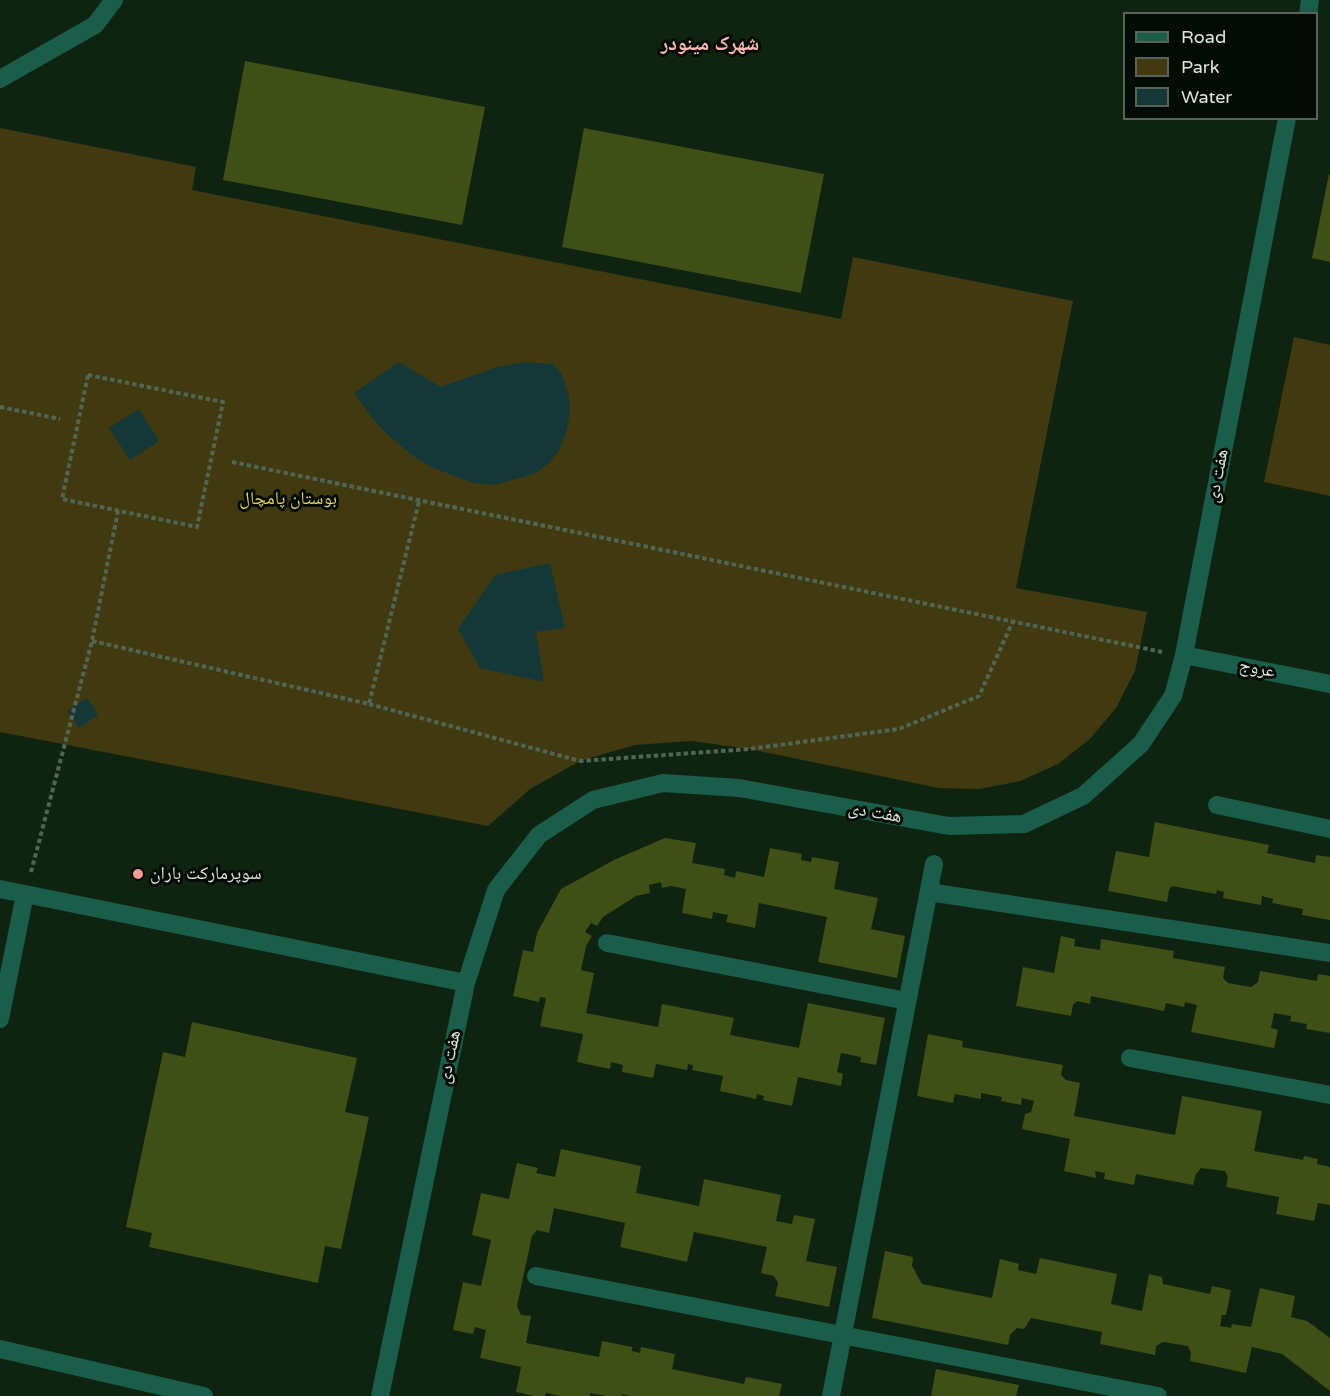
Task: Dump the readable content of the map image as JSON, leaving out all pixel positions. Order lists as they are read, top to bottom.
{
  "streets": {
    "street": ["هفت دی", "عروج"]
  },
  "crossings": [
    ["هفت دی", "عروج"]
  ],
  "districts": ["شهرک مینودر"],
  "parks": ["بوستان پامچال"],
  "places": ["سوپرمارکت باران"],
  "legend": ["Road", "Park", "Water"]
}
